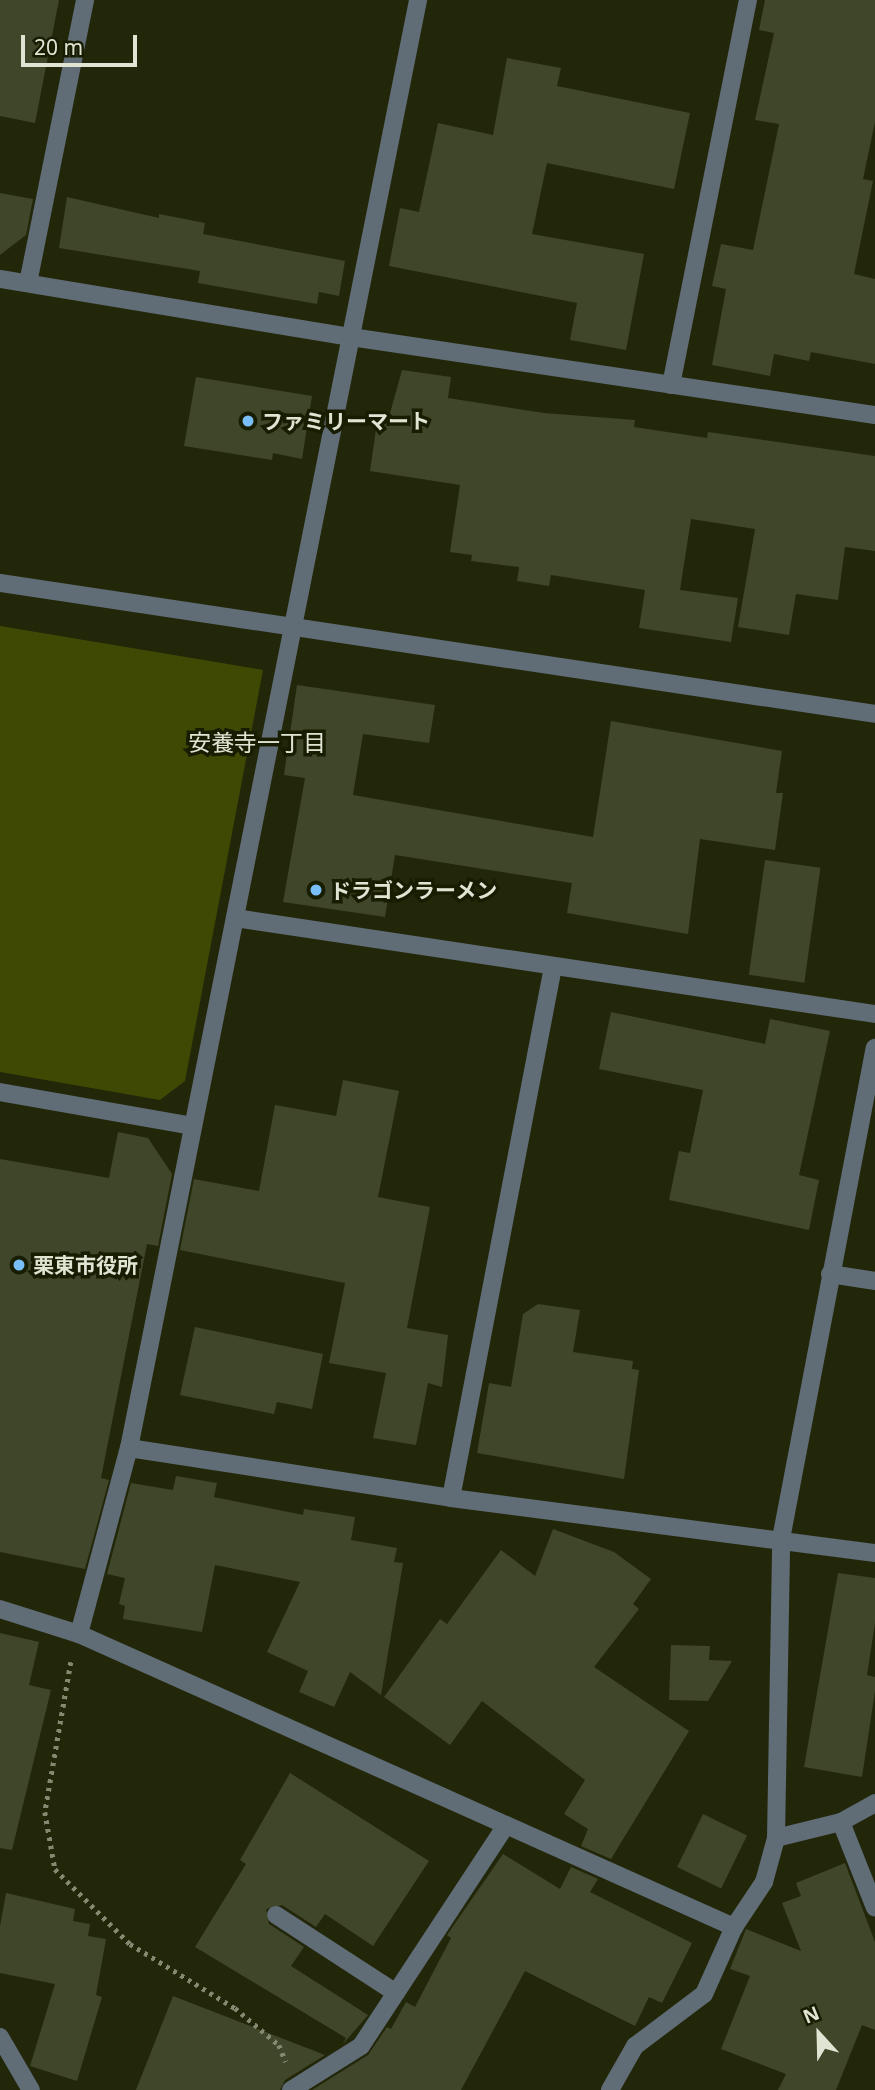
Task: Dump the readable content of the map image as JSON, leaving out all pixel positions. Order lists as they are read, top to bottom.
{
  "districts": ["安養寺一丁目"],
  "places": ["ファミリーマート", "ドラゴンラーメン", "栗東市役所"],
  "scale_bar": "20 m",
  "north": "top"
}
